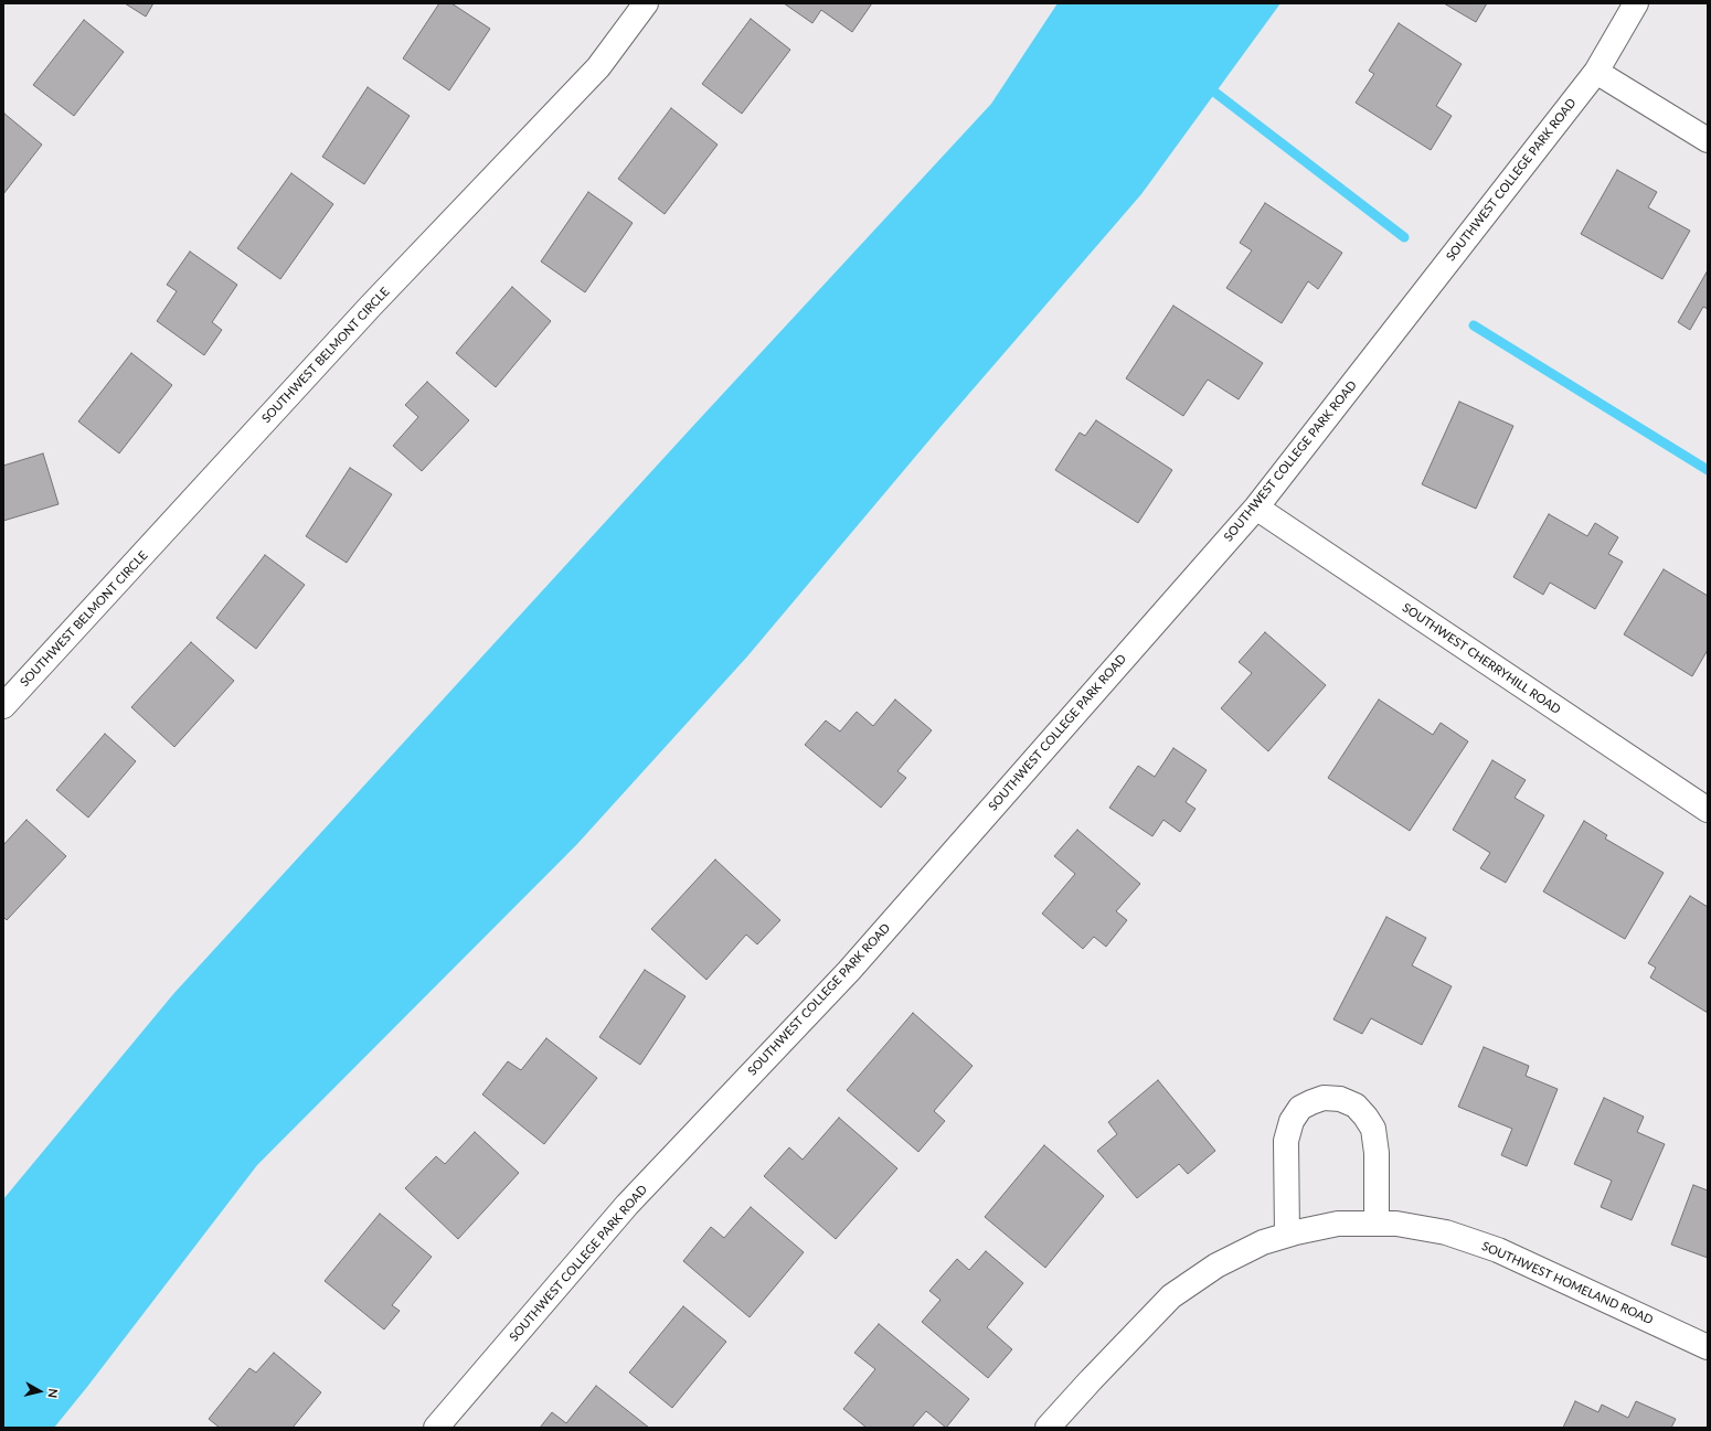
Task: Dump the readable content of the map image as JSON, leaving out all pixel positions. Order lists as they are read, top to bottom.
{
  "streets": {
    "street": [
      "SOUTHWEST COLLEGE PARK ROAD",
      "SOUTHWEST BELMONT CIRCLE",
      "SOUTHWEST CHERRYHILL ROAD",
      "SOUTHWEST HOMELAND ROAD"
    ]
  },
  "crossings": [
    ["SOUTHWEST COLLEGE PARK ROAD", "SOUTHWEST CHERRYHILL ROAD"]
  ],
  "north": "right"
}
